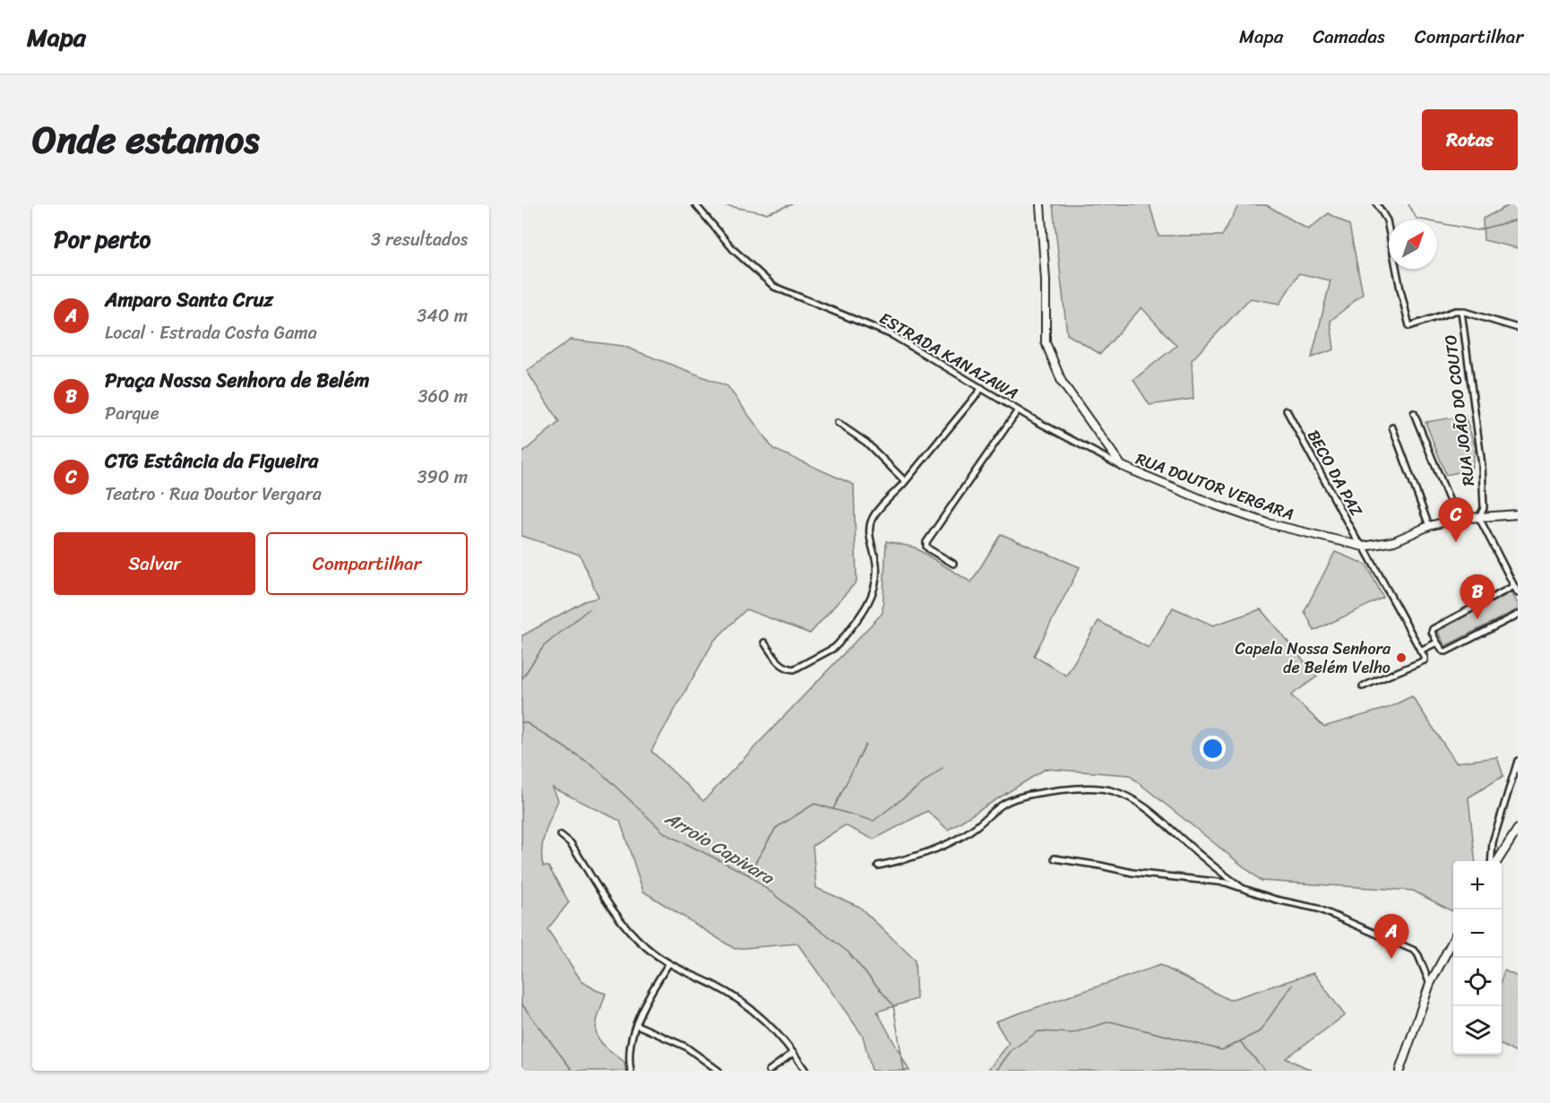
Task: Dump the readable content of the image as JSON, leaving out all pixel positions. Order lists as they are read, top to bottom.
{
  "streets": {
    "main road": ["RUA DOUTOR VERGARA"],
    "street": ["ESTRADA KANAZAWA", "RUA JOÃO DO COUTO", "BECO DA PAZ"]
  },
  "crossings": [
    ["ESTRADA KANAZAWA", "RUA DOUTOR VERGARA"],
    ["RUA JOÃO DO COUTO", "RUA DOUTOR VERGARA"],
    ["BECO DA PAZ", "RUA DOUTOR VERGARA"]
  ],
  "water": ["Arroio Capivara"],
  "places": ["Capela Nossa Senhora de Belém Velho"],
  "north": "top right",
  "page": {
    "header": "Mapa",
    "nav": ["Mapa", "Camadas", "Compartilhar"],
    "title": "Onde estamos",
    "buttons": [
      "Rotas",
      ["Salvar", "Compartilhar"]
    ],
    "heading": ["Por perto", "3 resultados"],
    "list": [
      {
        "mark": "A",
        "name": "Amparo Santa Cruz",
        "note": "Local · Estrada Costa Gama",
        "value": "340 m"
      },
      {
        "mark": "B",
        "name": "Praça Nossa Senhora de Belém",
        "note": "Parque",
        "value": "360 m"
      },
      {
        "mark": "C",
        "name": "CTG Estância da Figueira",
        "note": "Teatro · Rua Doutor Vergara",
        "value": "390 m"
      }
    ],
    "pins": ["C", "B", "A"],
    "map_buttons": ["+", "−"]
  }
}
